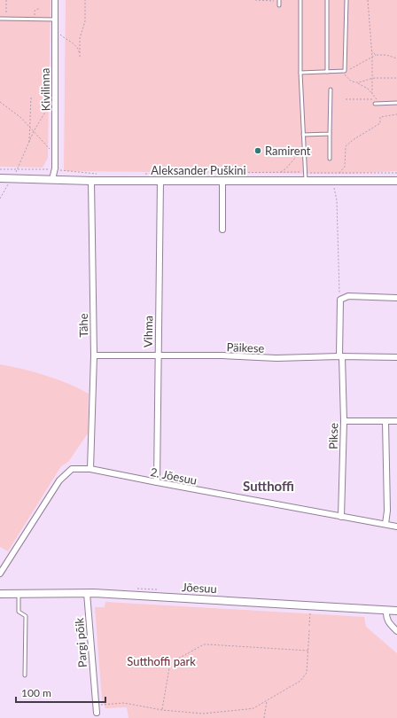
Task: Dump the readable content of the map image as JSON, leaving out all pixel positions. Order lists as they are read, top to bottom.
{
  "streets": {
    "main road": ["Aleksander Puškini", "Jõesuu"],
    "street": [
      "Kivilinna",
      "Tähe",
      "Vihma",
      "Päikese",
      "Pikse",
      "2. Jõesuu",
      "Pargi põik"
    ]
  },
  "crossings": [
    ["Kivilinna", "Aleksander Puškini"],
    ["Aleksander Puškini", "Tähe"],
    ["Aleksander Puškini", "Vihma"],
    ["Tähe", "Päikese"],
    ["Tähe", "2. Jõesuu"],
    ["Vihma", "Päikese"],
    ["Vihma", "2. Jõesuu"],
    ["Päikese", "Pikse"],
    ["Pikse", "2. Jõesuu"],
    ["Jõesuu", "Pargi põik"]
  ],
  "districts": ["Sutthoffi"],
  "parks": ["Sutthoffi park"],
  "places": ["Ramirent"],
  "scale_bar": "100 m"
}
